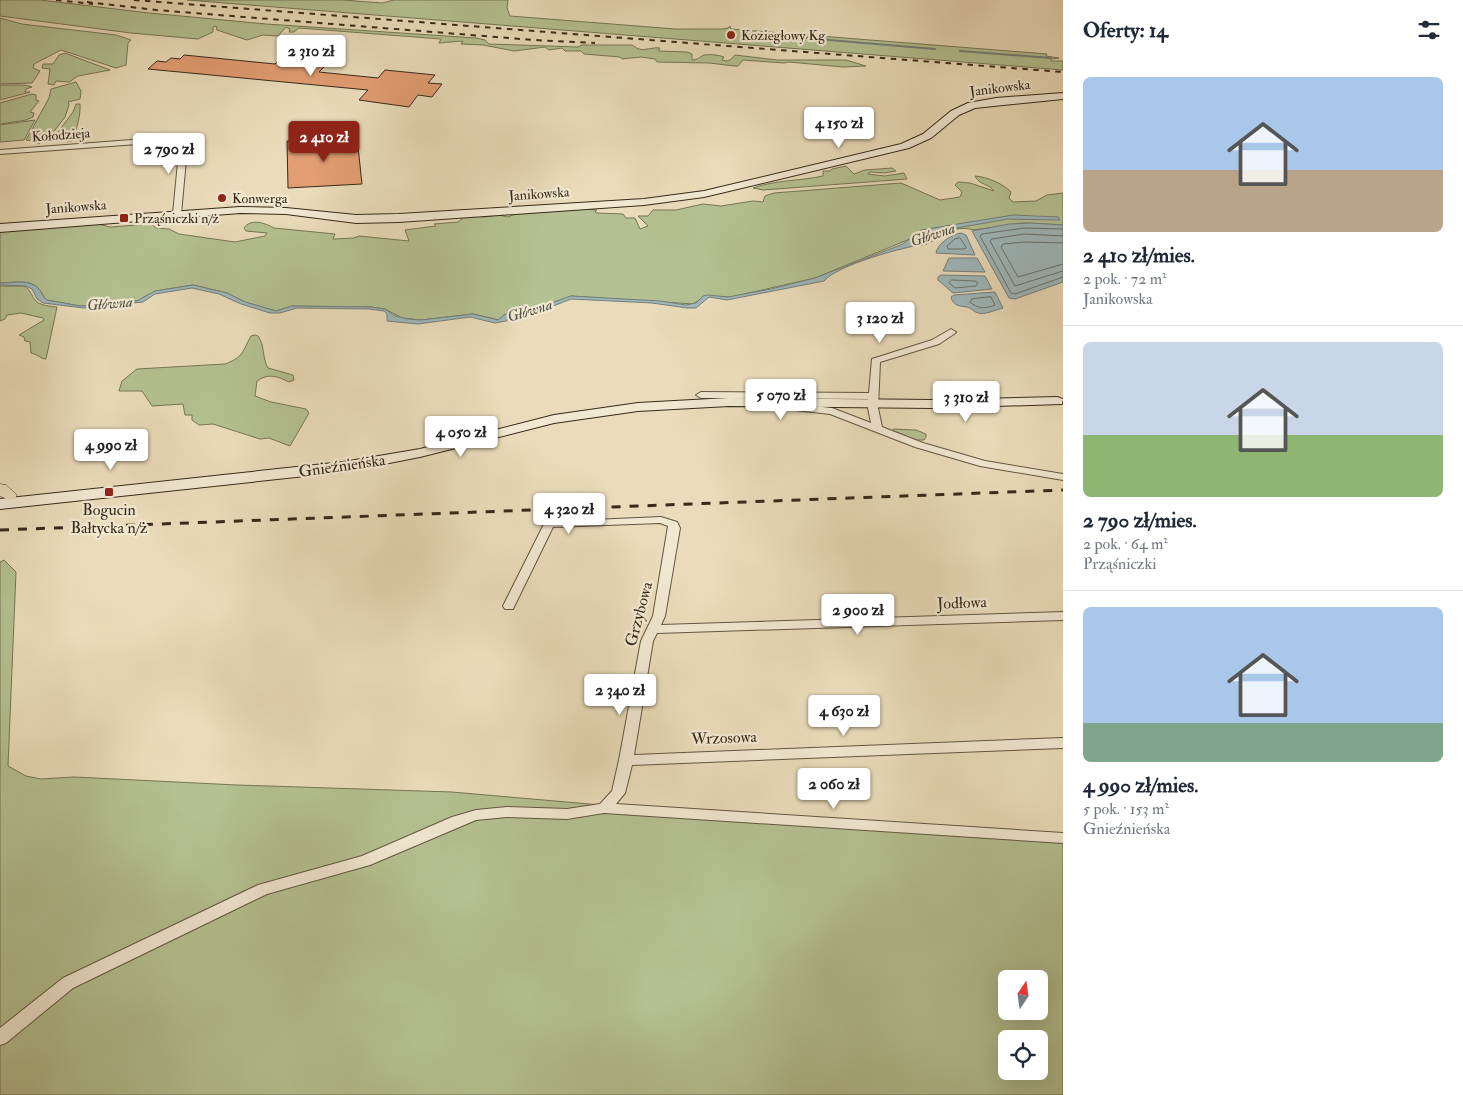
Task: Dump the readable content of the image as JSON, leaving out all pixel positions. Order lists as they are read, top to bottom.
{
  "streets": {
    "street": [
      "Janikowska",
      "Kołodzieja",
      "Gnieźnieńska",
      "Jodłowa",
      "Grzybowa",
      "Wrzosowa"
    ]
  },
  "crossings": [
    ["Janikowska", "Kołodzieja"],
    ["Jodłowa", "Grzybowa"],
    ["Grzybowa", "Wrzosowa"]
  ],
  "water": ["Główna"],
  "places": {
    "other": ["Koziegłowy Kg", "Konwerga"],
    "transit": ["Prząśniczki n/ż", "Bogucin Bałtycka n/ż"]
  },
  "north": "top",
  "page": {
    "heading": "Oferty: 14",
    "price": [
      "2 310 zł",
      "4 150 zł",
      "2 410 zł",
      "2 790 zł",
      "3 120 zł",
      "5 070 zł",
      "3 310 zł",
      "4 050 zł",
      "4 990 zł",
      "4 320 zł",
      "2 900 zł",
      "2 340 zł",
      "4 630 zł",
      "2 060 zł"
    ],
    "list": [
      {
        "name": "2 410 zł/mies.",
        "note": "2 pok. · 72 m² · Janikowska"
      },
      {
        "name": "2 790 zł/mies.",
        "note": "2 pok. · 64 m² · Prząśniczki"
      },
      {
        "name": "4 990 zł/mies.",
        "note": "5 pok. · 153 m² · Gnieźnieńska"
      }
    ]
  }
}
